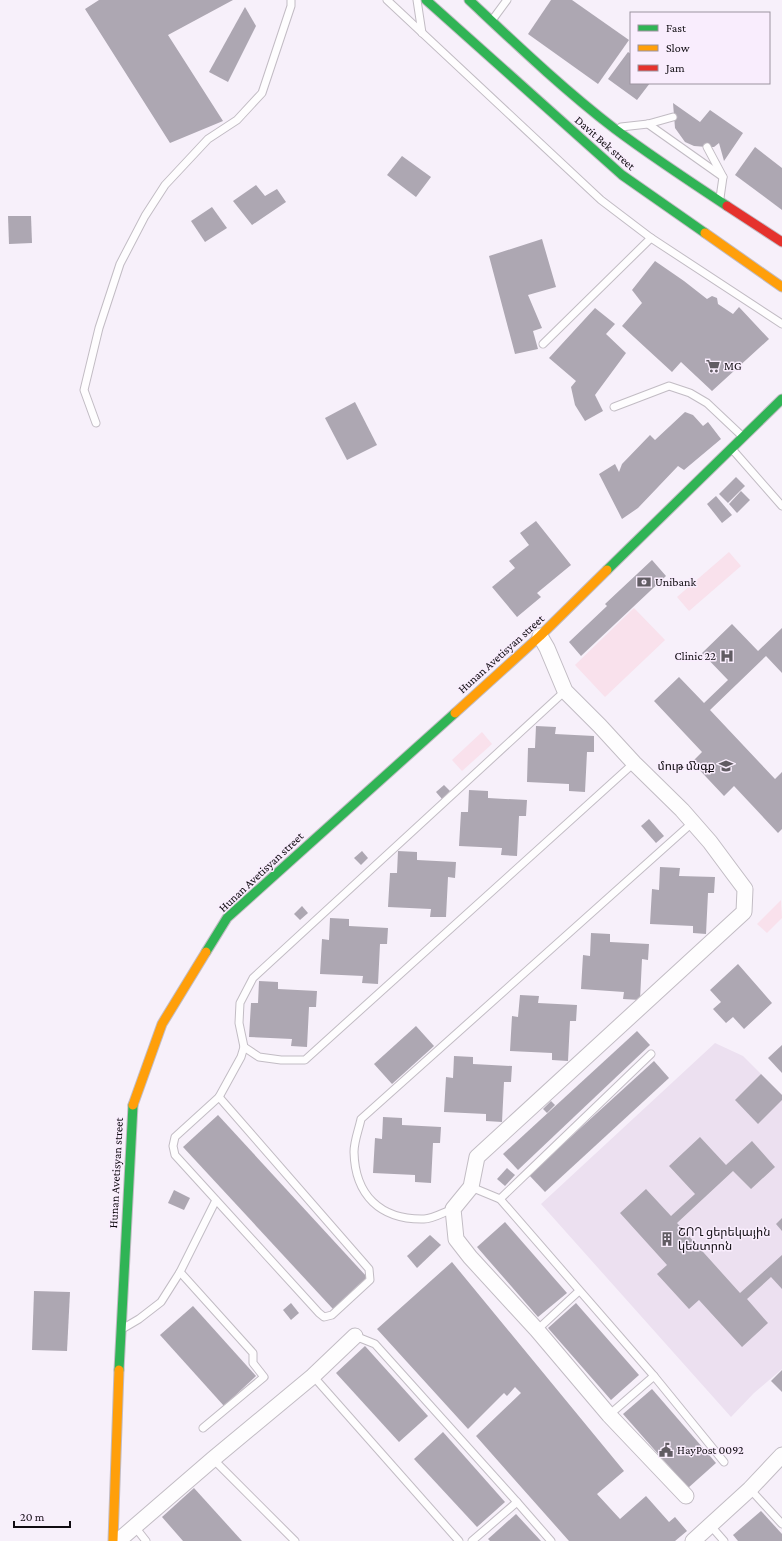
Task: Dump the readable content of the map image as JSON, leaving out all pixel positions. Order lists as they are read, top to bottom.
{
  "streets": {
    "main road": ["Davit Bek street", "Hunan Avetisyan street"]
  },
  "places": {
    "supermarket": ["MG"],
    "bank": ["Unibank"],
    "hospital": ["Clinic 22"],
    "school or university": ["մութ մնգք"],
    "building": ["ՇՈՂ ցերեկային կենտրոն"],
    "public building": ["HayPost 0092"]
  },
  "legend": ["Fast", "Slow", "Jam"],
  "scale_bar": "20 m"
}
